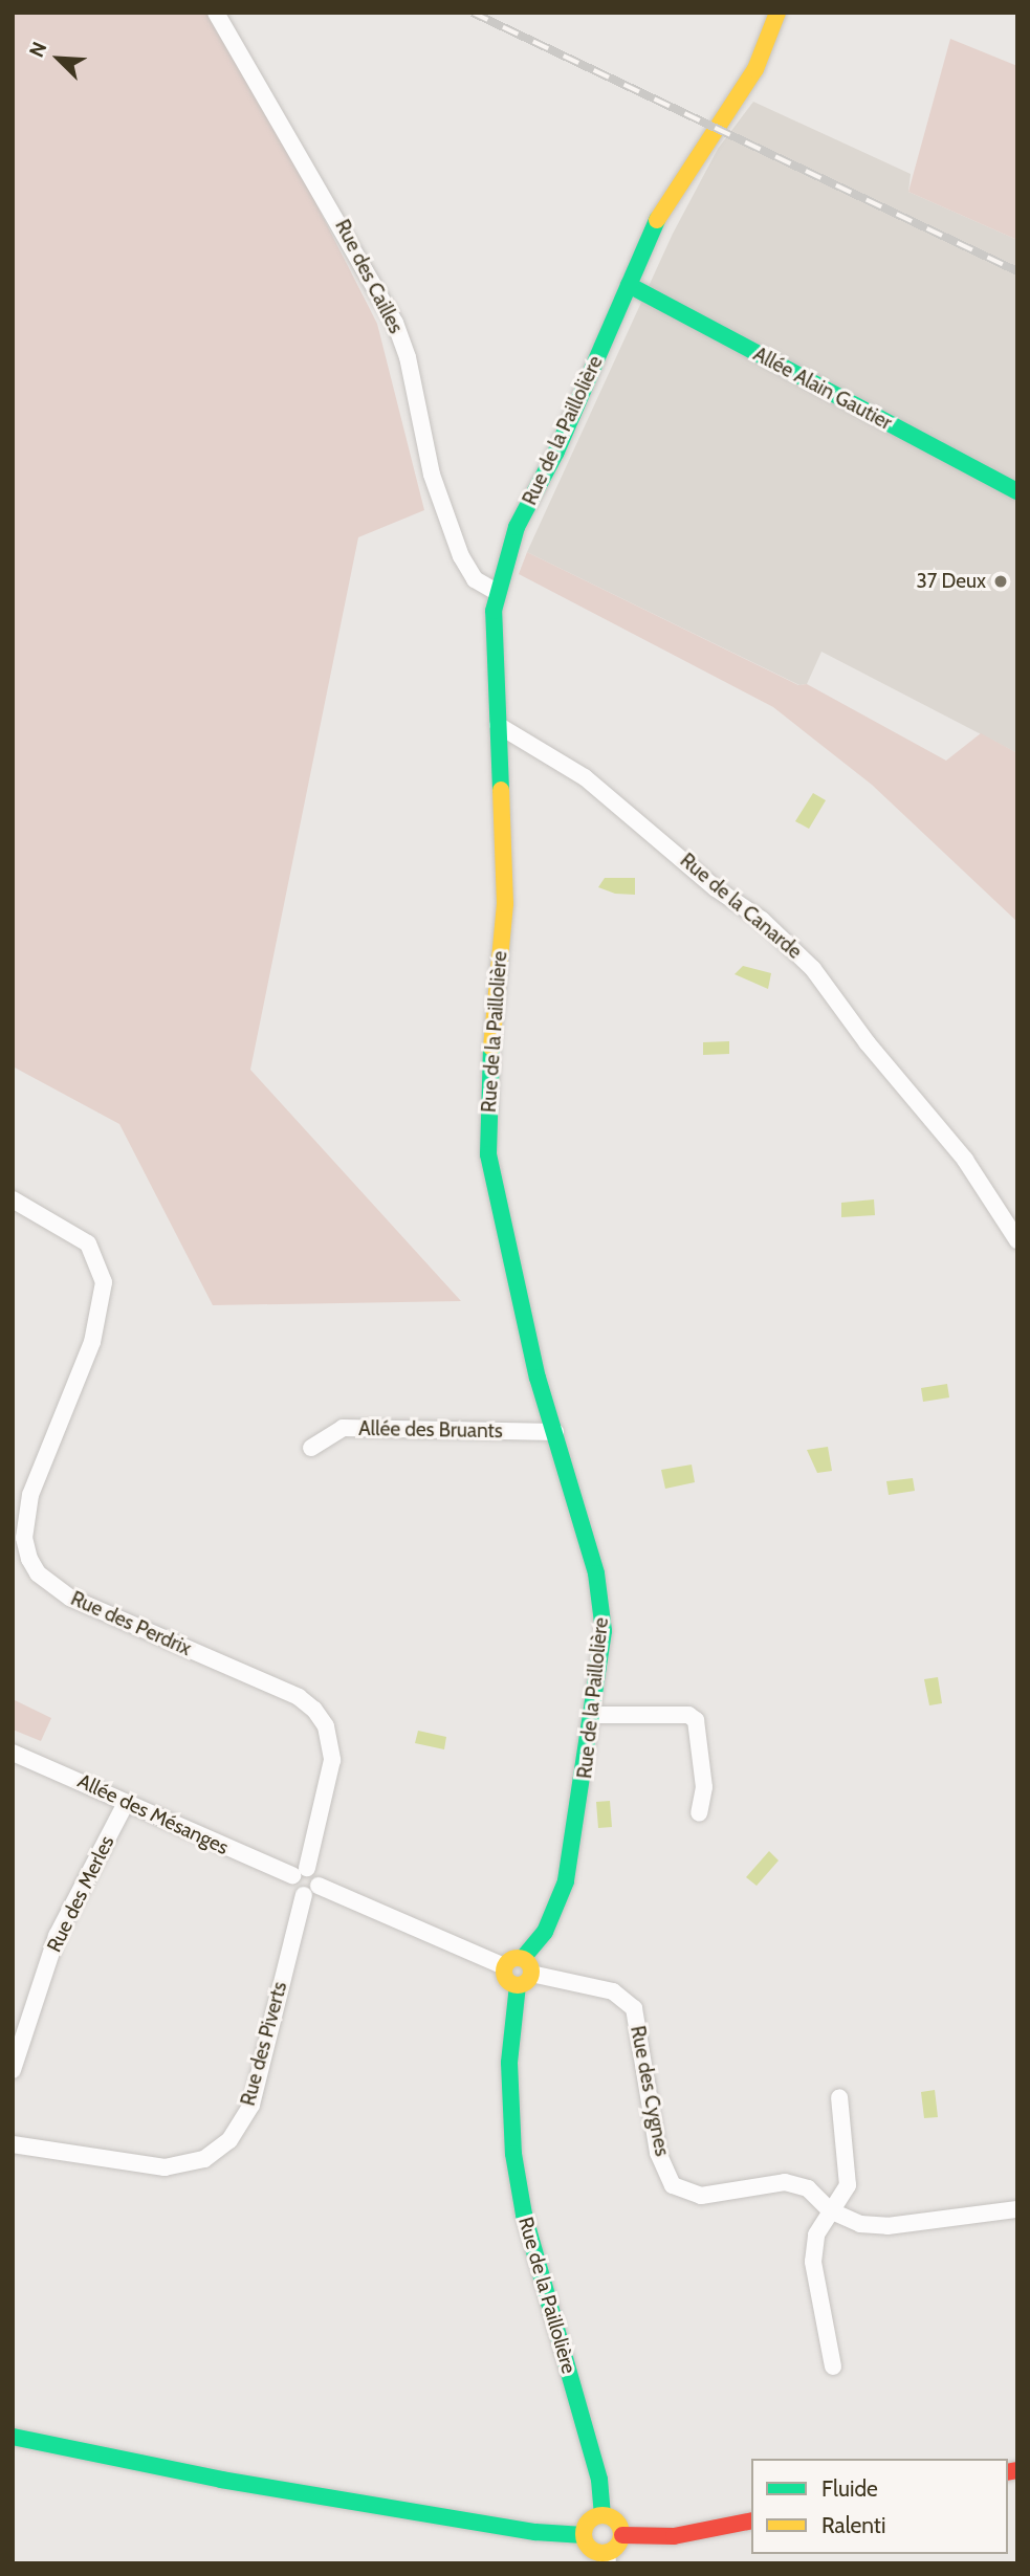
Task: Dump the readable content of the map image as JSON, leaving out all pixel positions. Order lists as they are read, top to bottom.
{
  "streets": {
    "street": [
      "Rue des Cailles",
      "Allée Alain Gautier",
      "Rue de la Paillolière",
      "Rue de la Canarde",
      "Allée des Bruants",
      "Rue des Perdrix",
      "Allée des Mésanges",
      "Rue des Merles",
      "Rue des Piverts",
      "Rue des Cygnes"
    ]
  },
  "crossings": [
    ["Rue des Cailles", "Rue de la Paillolière"],
    ["Allée Alain Gautier", "Rue de la Paillolière"],
    ["Rue de la Paillolière", "Rue de la Canarde"],
    ["Rue de la Paillolière", "Allée des Bruants"],
    ["Rue de la Paillolière", "Rue des Cygnes"],
    ["Rue des Perdrix", "Allée des Mésanges"],
    ["Allée des Mésanges", "Rue des Merles"]
  ],
  "places": ["37 Deux"],
  "legend": ["Fluide", "Ralenti"],
  "north": "top left"
}
